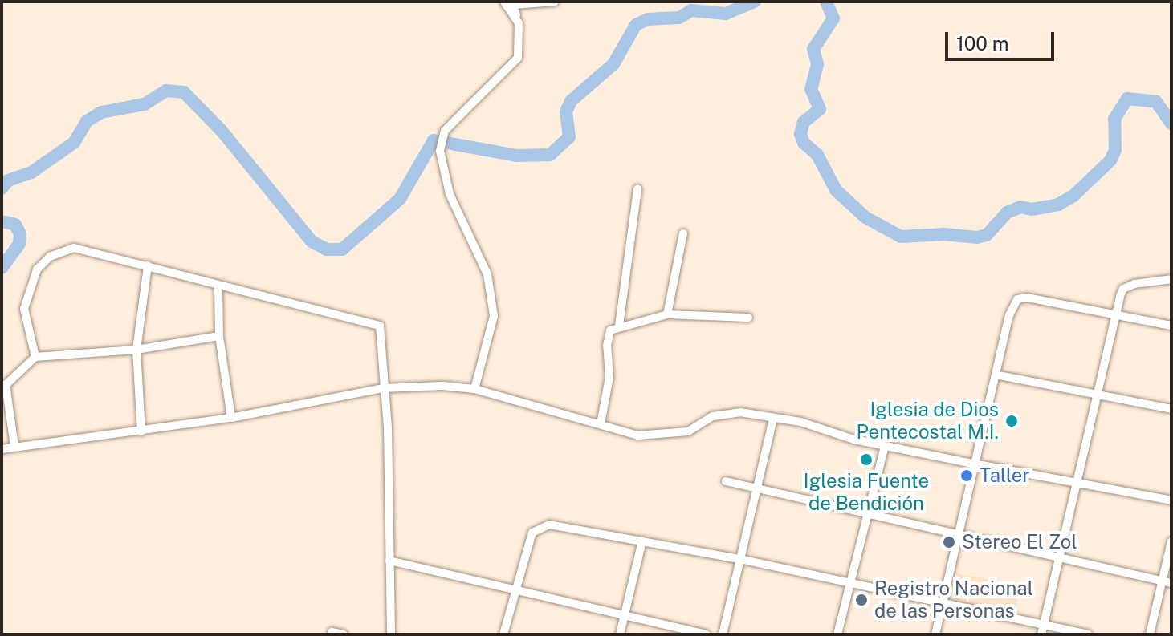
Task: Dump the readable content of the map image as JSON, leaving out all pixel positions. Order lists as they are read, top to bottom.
{
  "places": [
    "Iglesia de Dios Pentecostal M.I.",
    "Iglesia Fuente de Bendición",
    "Taller",
    "Stereo El Zol",
    "Registro Nacional de las Personas"
  ],
  "scale_bar": "100 m"
}
